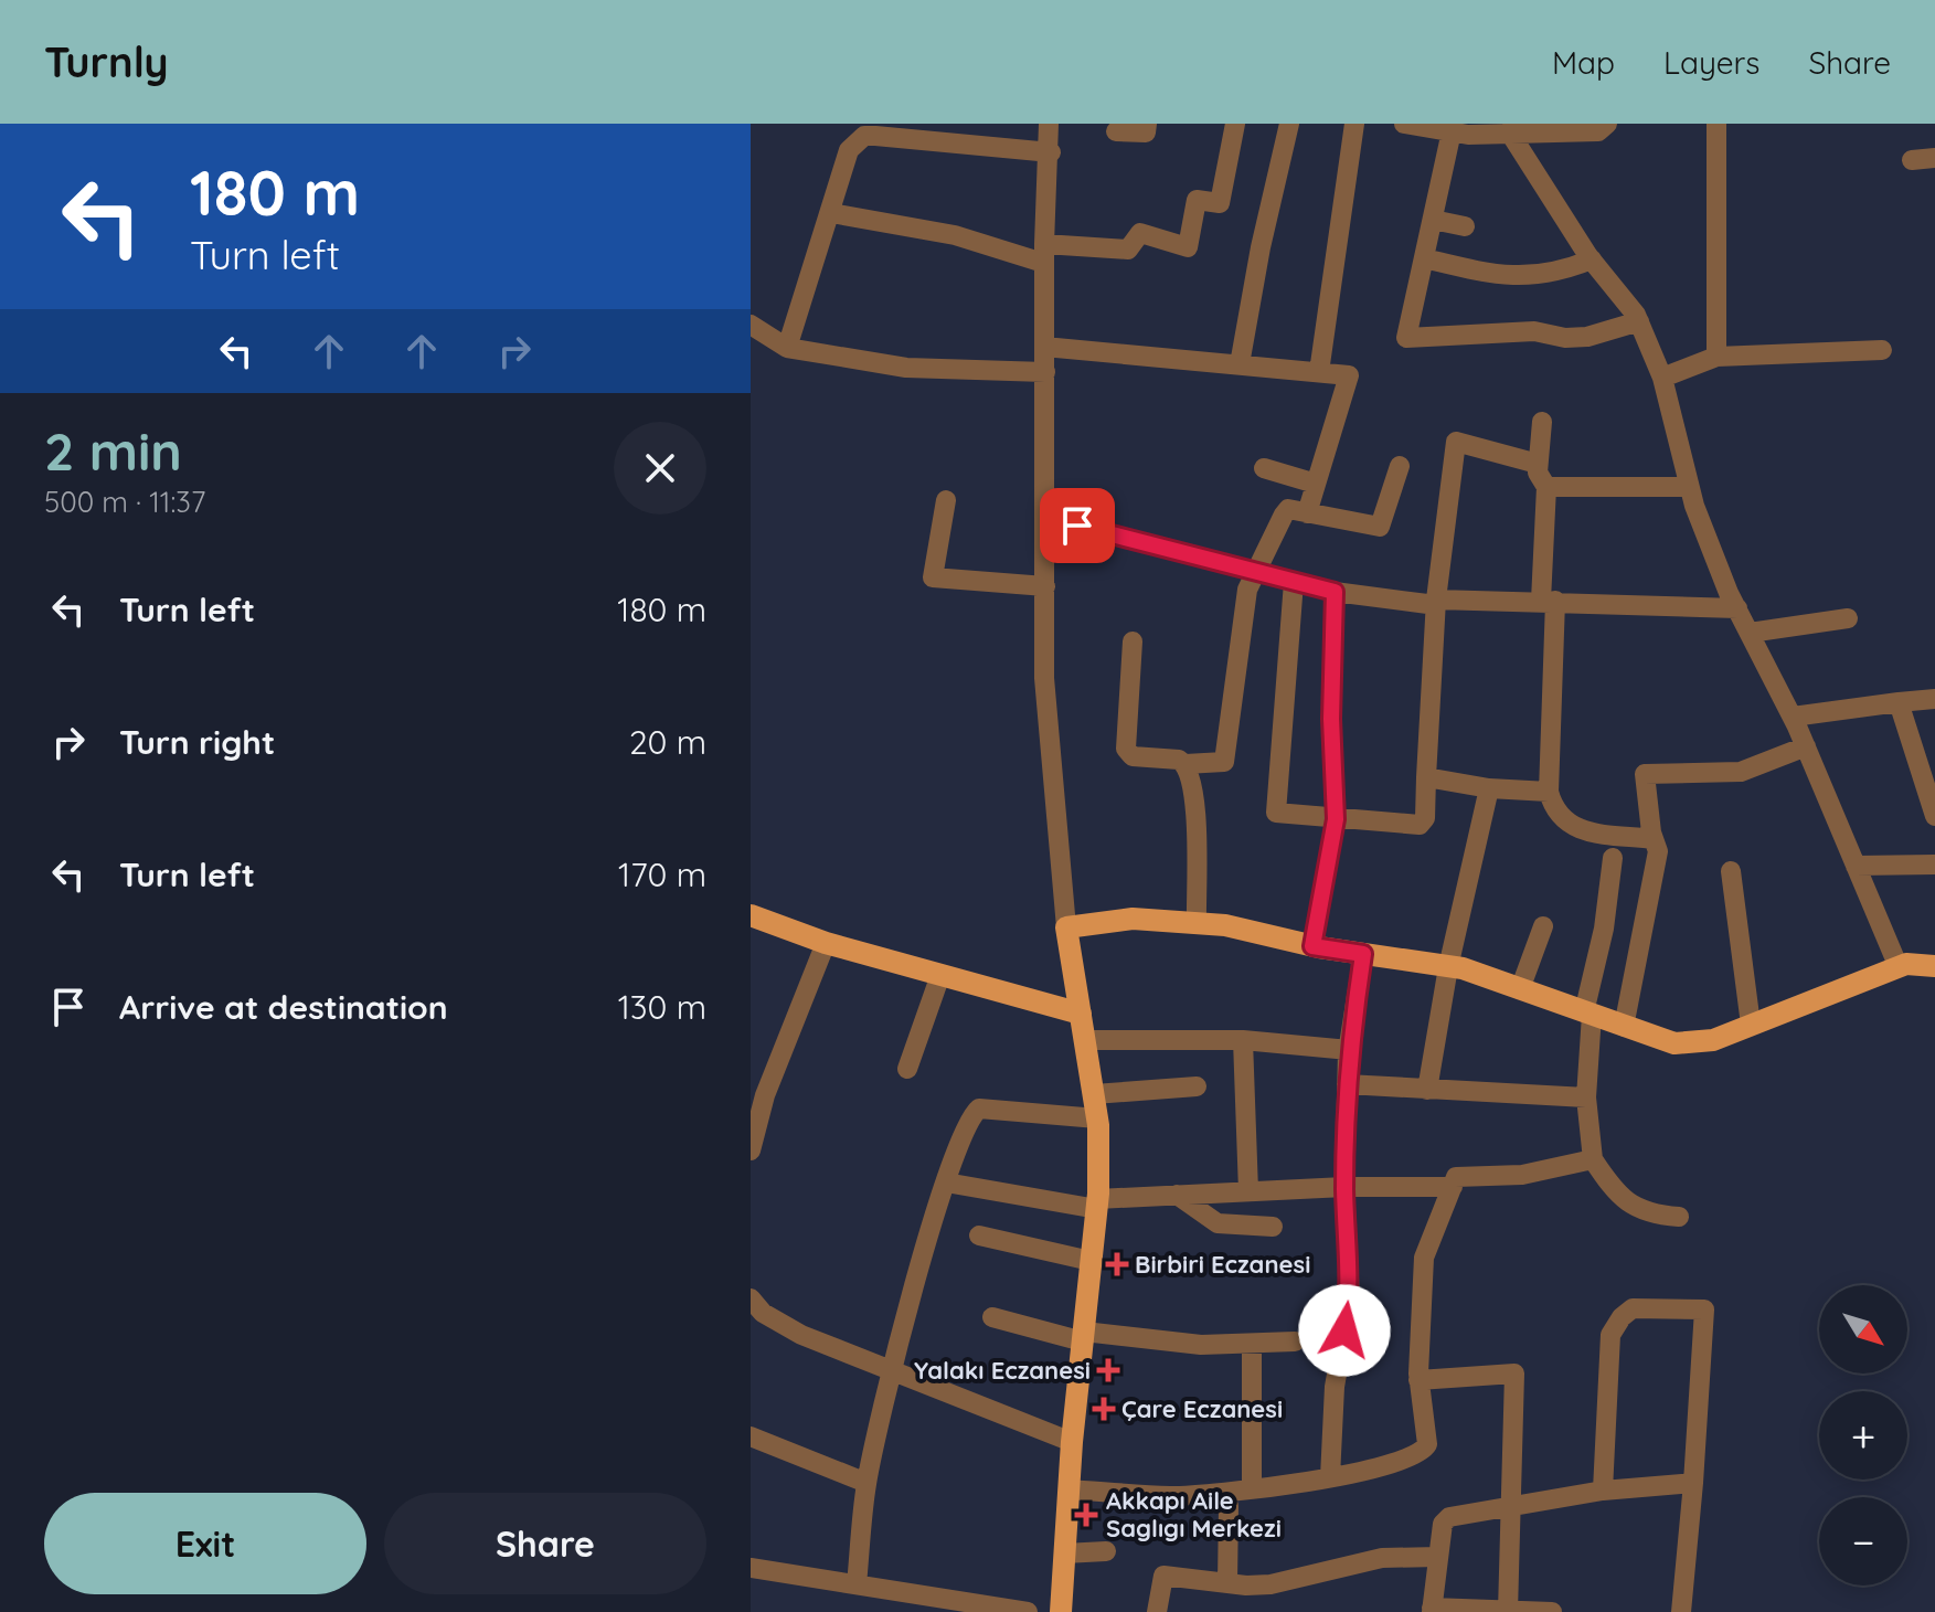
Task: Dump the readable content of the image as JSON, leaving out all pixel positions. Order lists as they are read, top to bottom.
{
  "places": {
    "health": [
      "Birbiri Eczanesi",
      "Yalakı Eczanesi",
      "Çare Eczanesi",
      "Akkapı Aile Saglıgı Merkezi"
    ]
  },
  "north": "bottom right",
  "page": {
    "header": "Turnly",
    "nav": ["Map", "Layers", "Share"],
    "turn": ["180 m", "Turn left"],
    "heading": ["2 min", "500 m · 11:37"],
    "list": [
      {
        "name": "Turn left",
        "value": "180 m"
      },
      {
        "name": "Turn right",
        "value": "20 m"
      },
      {
        "name": "Turn left",
        "value": "170 m"
      },
      {
        "name": "Arrive at destination",
        "value": "130 m"
      }
    ],
    "map_buttons": ["+", "−"],
    "buttons": ["Exit", "Share"]
  }
}
